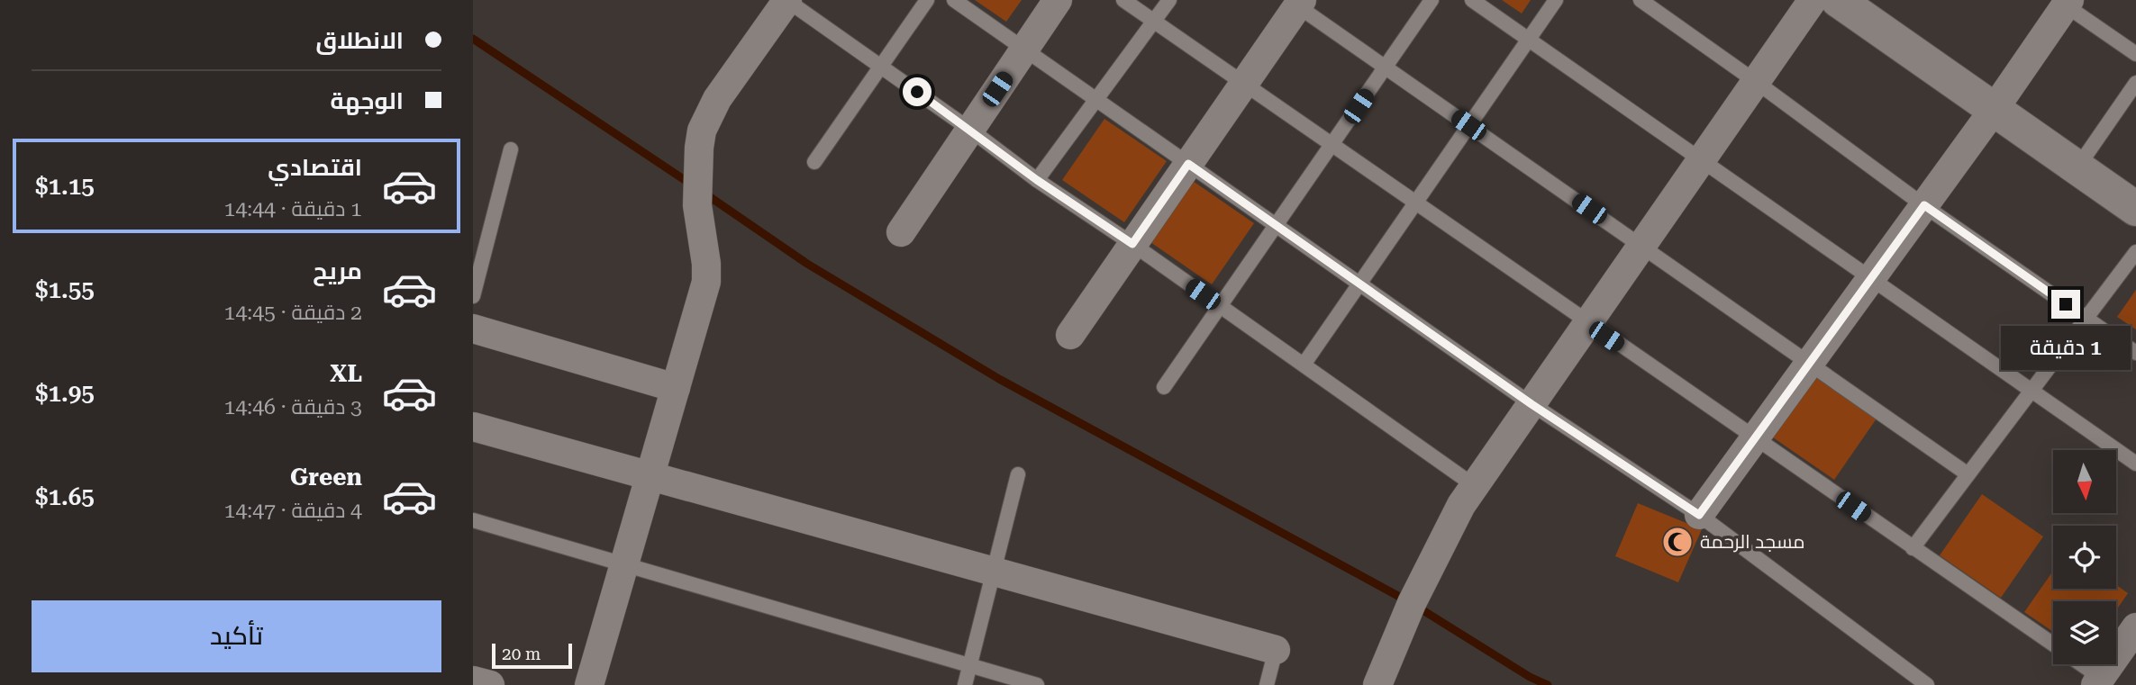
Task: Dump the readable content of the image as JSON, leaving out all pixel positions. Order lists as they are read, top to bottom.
{
  "places": {
    "mosque": ["مسجد الرحمة"]
  },
  "scale_bar": "20 m",
  "north": "bottom",
  "page": {
    "banner": ["الانطلاق", "الوجهة"],
    "list": [
      {
        "name": "اقتصادي",
        "note": "1 دقيقة · 14:44",
        "value": "$1.15"
      },
      {
        "name": "مريح",
        "note": "2 دقيقة · 14:45",
        "value": "$1.55"
      },
      {
        "name": "XL",
        "note": "3 دقيقة · 14:46",
        "value": "$1.95"
      },
      {
        "name": "Green",
        "note": "4 دقيقة · 14:47",
        "value": "$1.65"
      }
    ],
    "bubble": "1 دقيقة",
    "buttons": "تأكيد",
    "scale": "20 m"
  }
}
